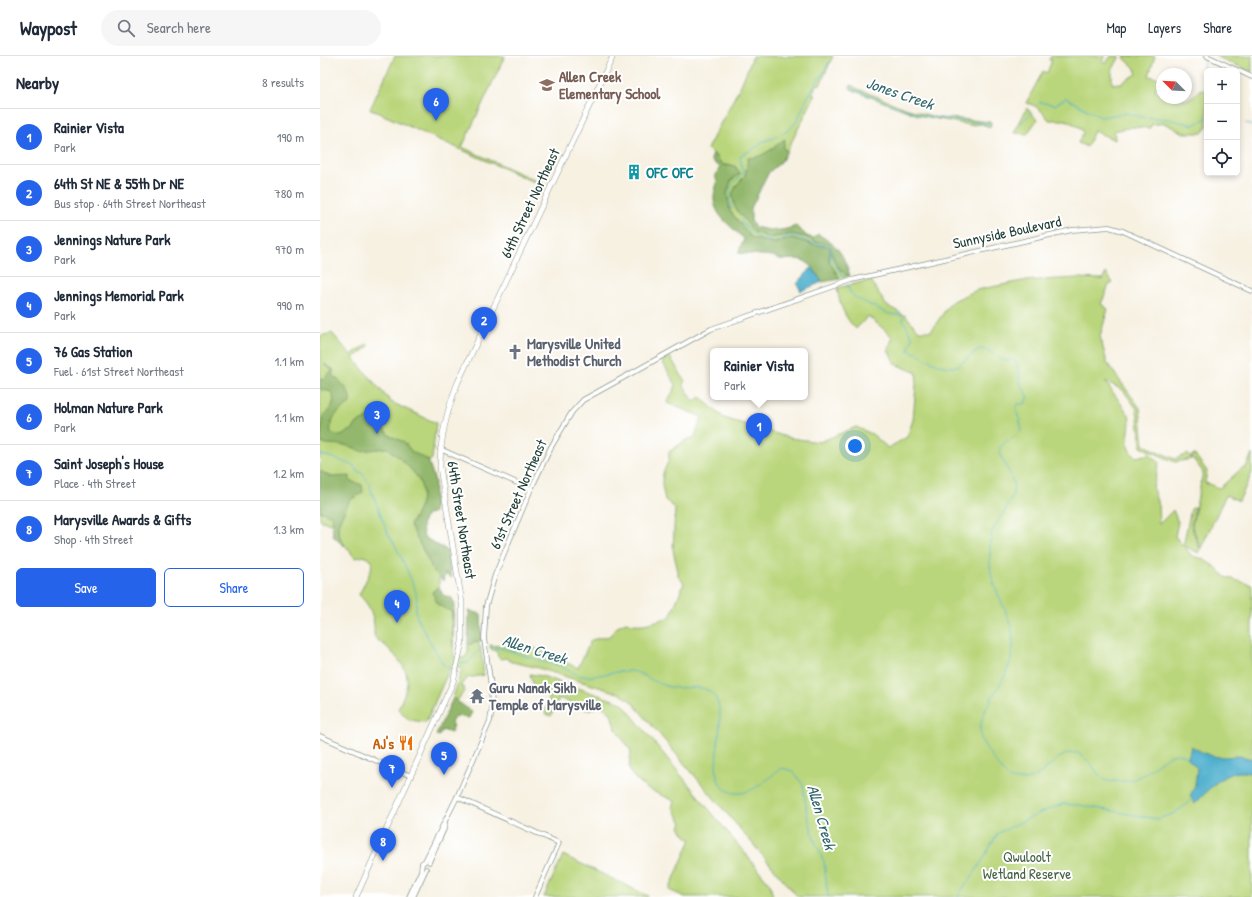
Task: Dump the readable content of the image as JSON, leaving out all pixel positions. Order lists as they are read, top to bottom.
{
  "streets": {
    "main road": ["64th Street Northeast"],
    "street": ["Sunnyside Boulevard", "61st Street Northeast"]
  },
  "crossings": [
    ["Sunnyside Boulevard", "61st Street Northeast"]
  ],
  "water": ["Jones Creek", "Allen Creek"],
  "parks": ["Qwuloolt Wetland Reserve"],
  "places": {
    "school or university": ["Allen Creek Elementary School"],
    "building": ["OFC OFC"],
    "church": ["Marysville United Methodist Church"],
    "temple": ["Guru Nanak Sikh Temple of Marysville"],
    "restaurant": ["AJ's"]
  },
  "north": "top left",
  "page": {
    "header": "Waypost",
    "search": "Search here",
    "nav": ["Map", "Layers", "Share"],
    "heading": ["Nearby", "8 results"],
    "map_buttons": ["+", "−"],
    "pins": [
      "6",
      "2",
      "3",
      "1",
      "4",
      "5",
      "7",
      "8"
    ],
    "list": [
      {
        "mark": "1",
        "name": "Rainier Vista",
        "note": "Park",
        "value": "190 m"
      },
      {
        "mark": "2",
        "name": "64th St NE & 55th Dr NE",
        "note": "Bus stop · 64th Street Northeast",
        "value": "780 m"
      },
      {
        "mark": "3",
        "name": "Jennings Nature Park",
        "note": "Park",
        "value": "970 m"
      },
      {
        "mark": "4",
        "name": "Jennings Memorial Park",
        "note": "Park",
        "value": "990 m"
      },
      {
        "mark": "5",
        "name": "76 Gas Station",
        "note": "Fuel · 61st Street Northeast",
        "value": "1.1 km"
      },
      {
        "mark": "6",
        "name": "Holman Nature Park",
        "note": "Park",
        "value": "1.1 km"
      },
      {
        "mark": "7",
        "name": "Saint Joseph's House",
        "note": "Place · 4th Street",
        "value": "1.2 km"
      },
      {
        "mark": "8",
        "name": "Marysville Awards & Gifts",
        "note": "Shop · 4th Street",
        "value": "1.3 km"
      }
    ],
    "popup": ["Rainier Vista", "Park"],
    "buttons": ["Save", "Share"]
  }
}
